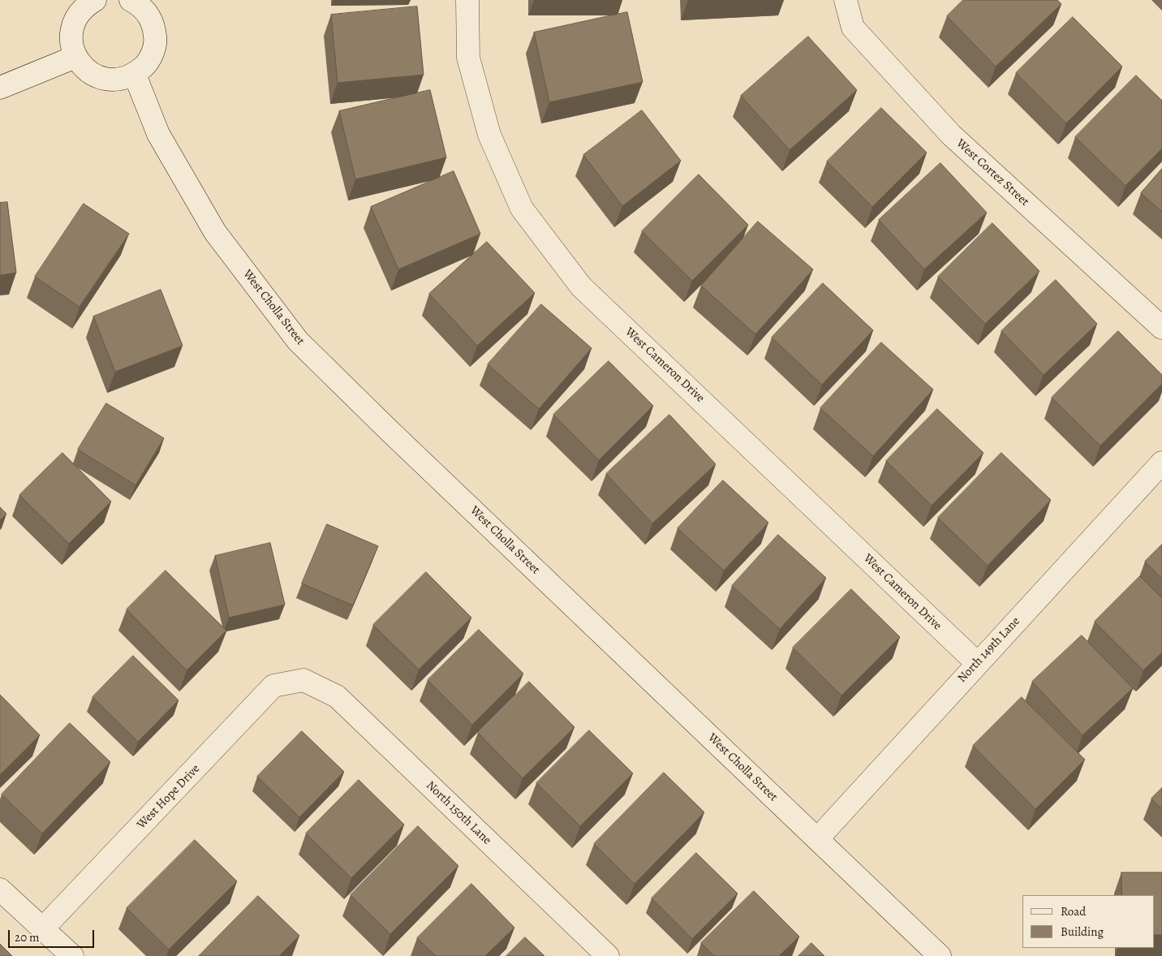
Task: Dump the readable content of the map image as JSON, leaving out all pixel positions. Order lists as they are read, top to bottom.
{
  "streets": {
    "street": [
      "West Cortez Street",
      "West Cholla Street",
      "West Cameron Drive",
      "North 149th Lane",
      "West Hope Drive",
      "North 150th Lane"
    ]
  },
  "crossings": [
    ["West Cholla Street", "North 149th Lane"],
    ["West Cameron Drive", "North 149th Lane"],
    ["West Hope Drive", "North 150th Lane"]
  ],
  "legend": ["Road", "Building"],
  "scale_bar": "20 m"
}
